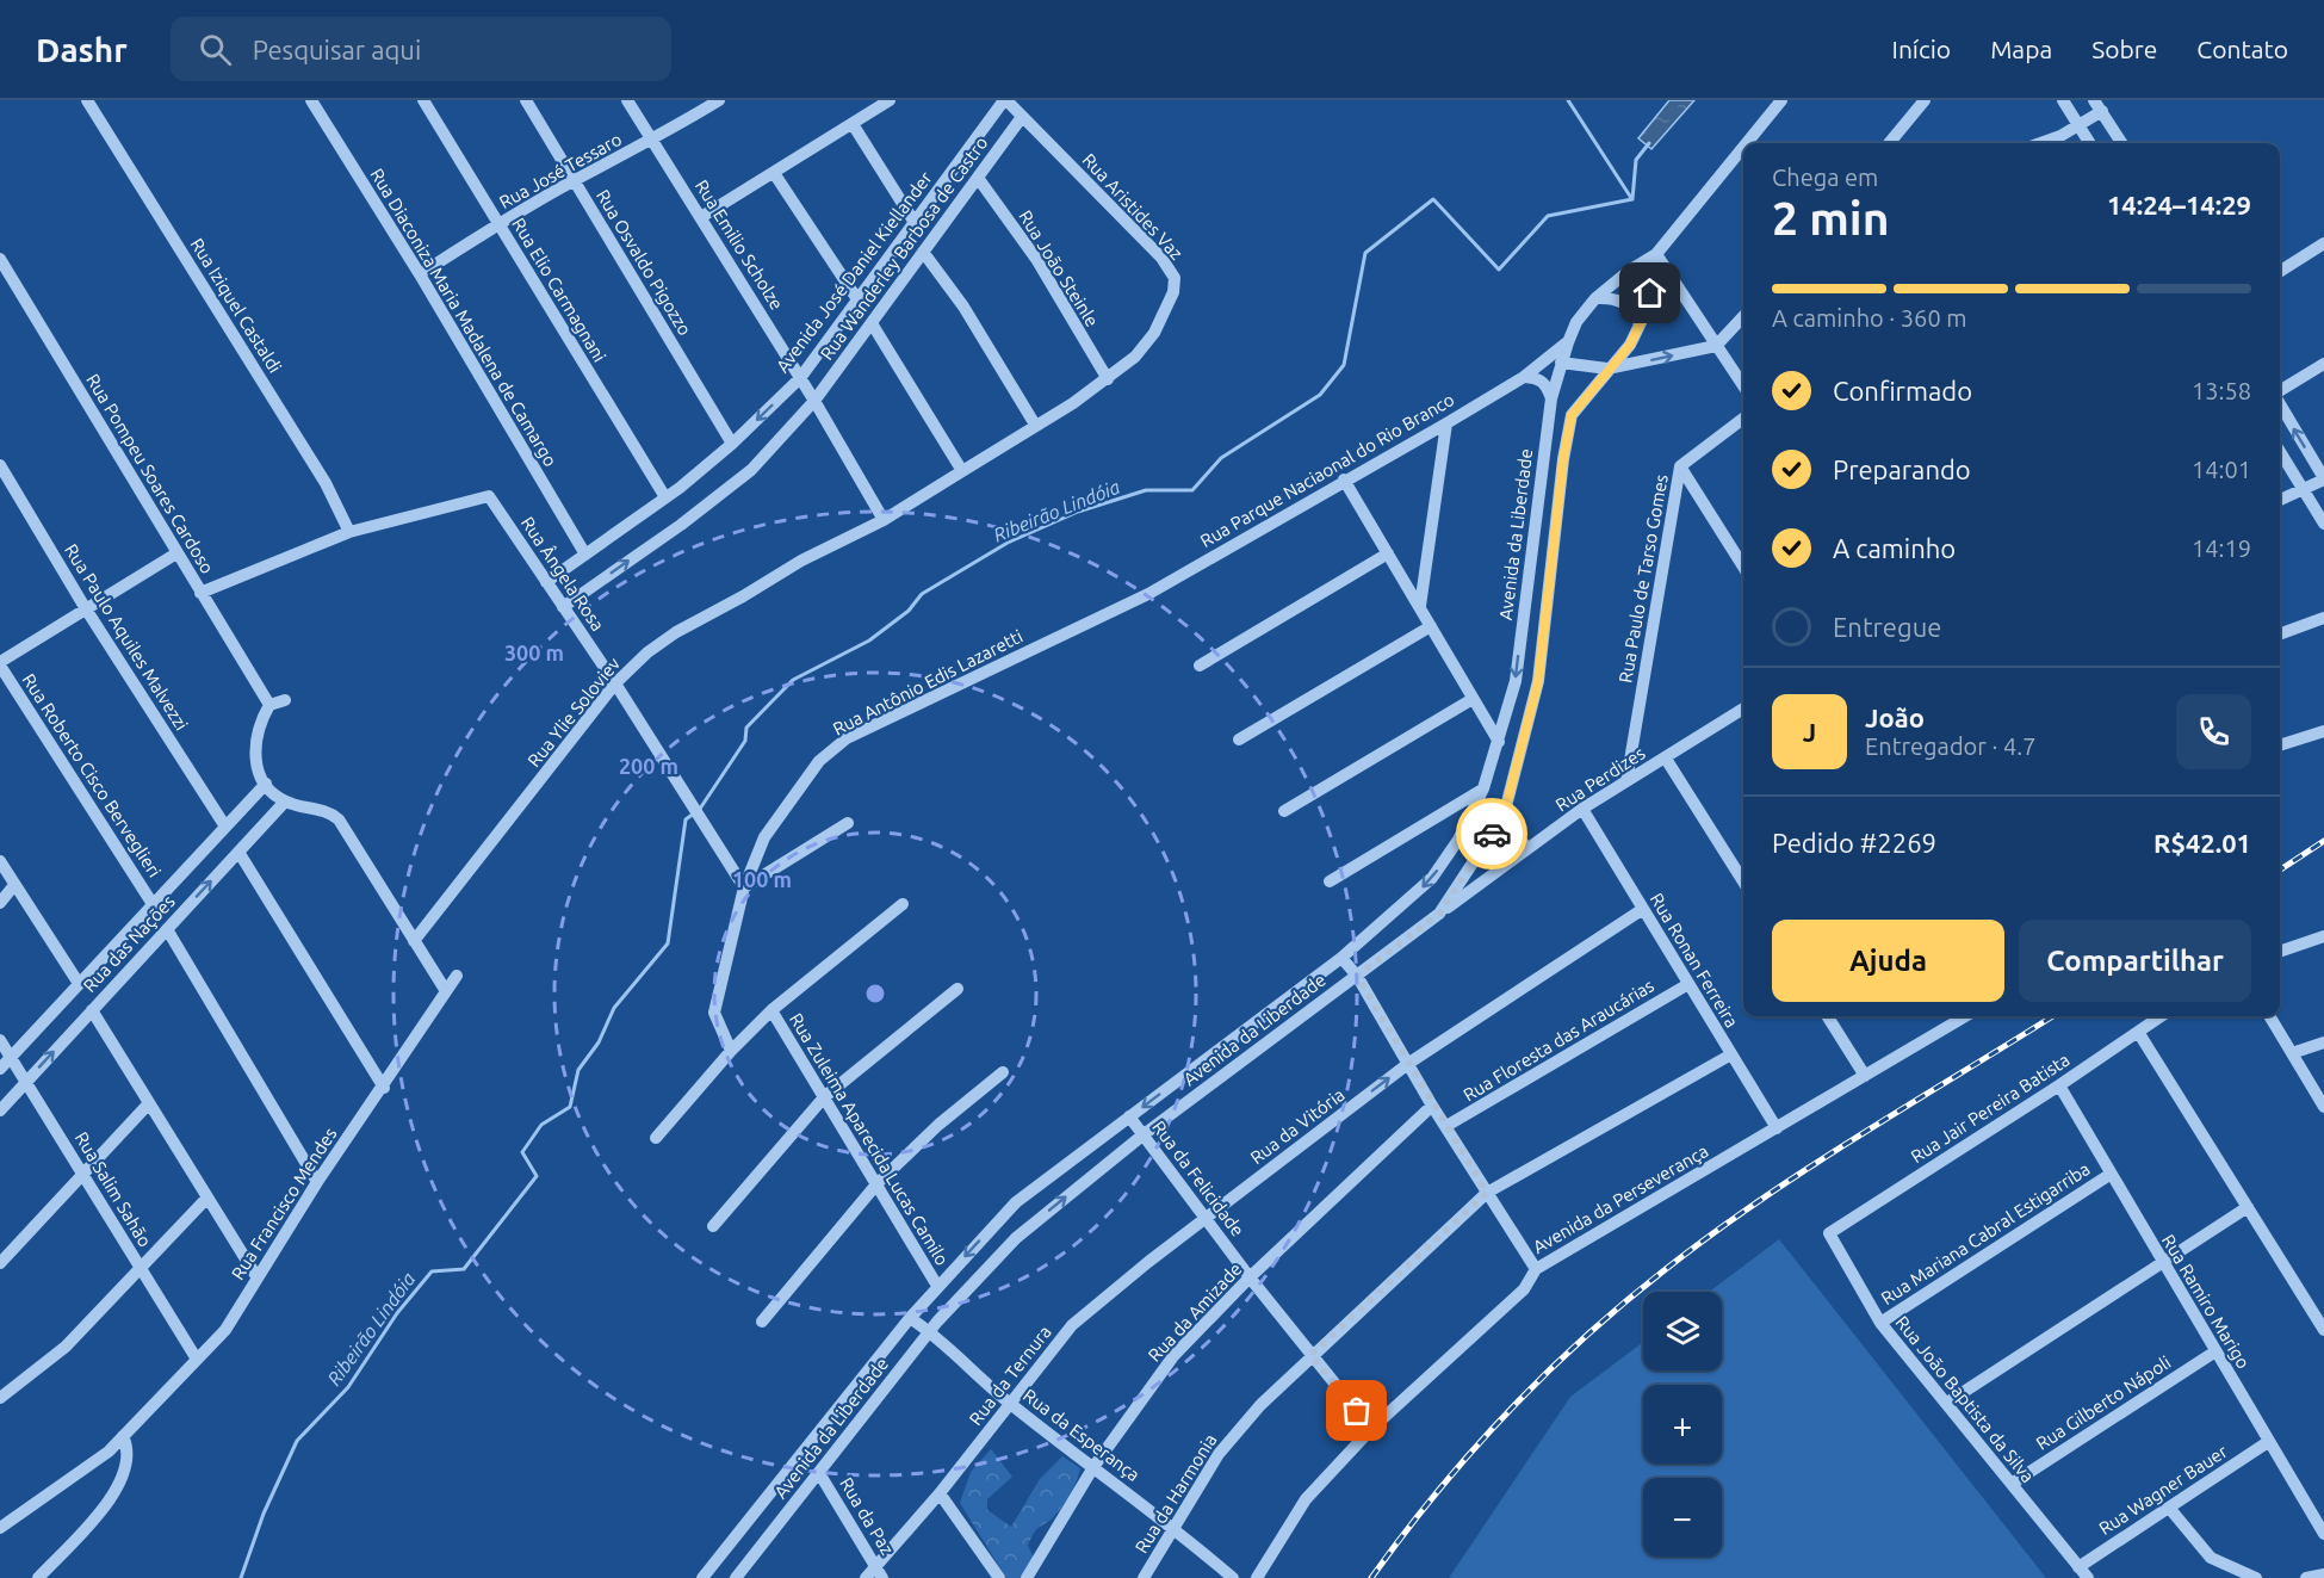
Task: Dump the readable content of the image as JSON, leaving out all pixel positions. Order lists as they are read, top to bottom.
{
  "streets": {
    "street": [
      "Rua José Tessaro",
      "Rua Aristides Vaz",
      "Rua Emilio Scholze",
      "Rua Wanderley Barbosa de Castro",
      "Rua Osvaldo Pigozzo",
      "Rua João Steinle",
      "Avenida José Daniel Kiellander",
      "Rua Elio Carmagnani",
      "Rua Iziquel Castaldi",
      "Rua Diaconiza Maria Madalena de Camargo",
      "Rua Parque Naciaonal do Rio Branco",
      "Rua Pompeu Soares Cardoso",
      "Avenida da Liberdade",
      "Rua Ângela Rosa",
      "Rua Paulo de Tarso Gomes",
      "Rua Paulo Aquiles Malvezzi",
      "Rua Antônio Edis Lazaretti",
      "Rua Ylie Soloviev",
      "Rua Roberto Cisco Berveglieri",
      "Rua Perdizes",
      "Rua das Nações",
      "Rua Ronan Ferreira",
      "Rua Floresta das Araucárias",
      "Rua Jair Pereira Batista",
      "Rua da Vitória",
      "Rua Zuleima Aparecida Lucas Camilo",
      "Rua da Felicidade",
      "Rua Salim Sahão",
      "Avenida da Perseverança",
      "Rua Francisco Mendes",
      "Rua Mariana Cabral Estigarriba",
      "Rua Ramiro Marigo",
      "Rua da Amizade",
      "Rua da Ternura",
      "Rua João Baptista da Silva",
      "Rua Gilberto Nápoli",
      "Rua da Esperança",
      "Rua Wagner Bauer",
      "Rua da Harmonia",
      "Rua da Paz"
    ]
  },
  "crossings": [
    ["Rua José Tessaro", "Rua Emilio Scholze"],
    ["Rua José Tessaro", "Rua Osvaldo Pigozzo"],
    ["Rua José Tessaro", "Rua Elio Carmagnani"],
    ["Rua José Tessaro", "Rua Diaconiza Maria Madalena de Camargo"],
    ["Rua Aristides Vaz", "Rua Wanderley Barbosa de Castro"],
    ["Rua Aristides Vaz", "Rua João Steinle"],
    ["Rua Aristides Vaz", "Avenida José Daniel Kiellander"],
    ["Rua Aristides Vaz", "Rua Ylie Soloviev"],
    ["Rua Emilio Scholze", "Rua Wanderley Barbosa de Castro"],
    ["Rua Emilio Scholze", "Avenida José Daniel Kiellander"],
    ["Rua Emilio Scholze", "Rua Ylie Soloviev"],
    ["Rua Wanderley Barbosa de Castro", "Rua João Steinle"],
    ["Rua Osvaldo Pigozzo", "Avenida José Daniel Kiellander"],
    ["Avenida José Daniel Kiellander", "Rua Elio Carmagnani"],
    ["Avenida José Daniel Kiellander", "Rua Diaconiza Maria Madalena de Camargo"],
    ["Avenida José Daniel Kiellander", "Rua Ângela Rosa"],
    ["Rua Iziquel Castaldi", "Rua Ângela Rosa"],
    ["Rua Parque Naciaonal do Rio Branco", "Avenida da Liberdade"],
    ["Rua Parque Naciaonal do Rio Branco", "Rua Antônio Edis Lazaretti"],
    ["Avenida da Liberdade", "Rua Perdizes"],
    ["Avenida da Liberdade", "Rua Zuleima Aparecida Lucas Camilo"],
    ["Avenida da Liberdade", "Rua da Felicidade"],
    ["Avenida da Liberdade", "Rua da Esperança"],
    ["Avenida da Liberdade", "Rua da Paz"],
    ["Rua Ângela Rosa", "Rua Antônio Edis Lazaretti"],
    ["Rua Ângela Rosa", "Rua Ylie Soloviev"],
    ["Rua Paulo de Tarso Gomes", "Rua Perdizes"],
    ["Rua Paulo Aquiles Malvezzi", "Rua das Nações"],
    ["Rua Roberto Cisco Berveglieri", "Rua das Nações"],
    ["Rua Perdizes", "Rua Ronan Ferreira"],
    ["Rua das Nações", "Rua Salim Sahão"],
    ["Rua Ronan Ferreira", "Rua Floresta das Araucárias"],
    ["Rua Ronan Ferreira", "Rua da Vitória"],
    ["Rua Ronan Ferreira", "Avenida da Perseverança"],
    ["Rua Ronan Ferreira", "Rua da Harmonia"],
    ["Rua Jair Pereira Batista", "Rua Ramiro Marigo"],
    ["Rua Jair Pereira Batista", "Rua João Baptista da Silva"],
    ["Rua da Vitória", "Rua da Felicidade"],
    ["Rua da Vitória", "Rua da Ternura"],
    ["Rua da Felicidade", "Avenida da Perseverança"],
    ["Rua da Felicidade", "Rua da Amizade"],
    ["Rua da Felicidade", "Rua da Ternura"],
    ["Rua da Felicidade", "Rua da Harmonia"],
    ["Rua Salim Sahão", "Rua Francisco Mendes"],
    ["Rua Mariana Cabral Estigarriba", "Rua Ramiro Marigo"],
    ["Rua Mariana Cabral Estigarriba", "Rua João Baptista da Silva"],
    ["Rua Ramiro Marigo", "Rua Gilberto Nápoli"],
    ["Rua Ramiro Marigo", "Rua Wagner Bauer"],
    ["Rua da Amizade", "Rua da Esperança"],
    ["Rua da Ternura", "Rua da Esperança"],
    ["Rua da Ternura", "Rua da Paz"],
    ["Rua João Baptista da Silva", "Rua Gilberto Nápoli"],
    ["Rua João Baptista da Silva", "Rua Wagner Bauer"],
    ["Rua da Esperança", "Rua da Harmonia"]
  ],
  "one_way": ["Rua da Vitória"],
  "water": ["Ribeirão Lindóia"],
  "page": {
    "header": "Dashr",
    "search": "Pesquisar aqui",
    "nav": [
      "Início",
      "Mapa",
      "Sobre",
      "Contato"
    ],
    "heading": ["2 min", "Chega em", "14:24–14:29"],
    "panel": [
      "João",
      "Entregador · 4.7",
      "Pedido #2269",
      "R$42.01"
    ],
    "bar": "A caminho · 360 m",
    "list": [
      ["Confirmado", "13:58"],
      ["Preparando", "14:01"],
      ["A caminho", "14:19"],
      "Entregue"
    ],
    "round": "J",
    "buttons": ["Ajuda", "Compartilhar"],
    "map_buttons": ["+", "−"]
  },
  "rings": ["300 m", "200 m", "100 m"]
}
